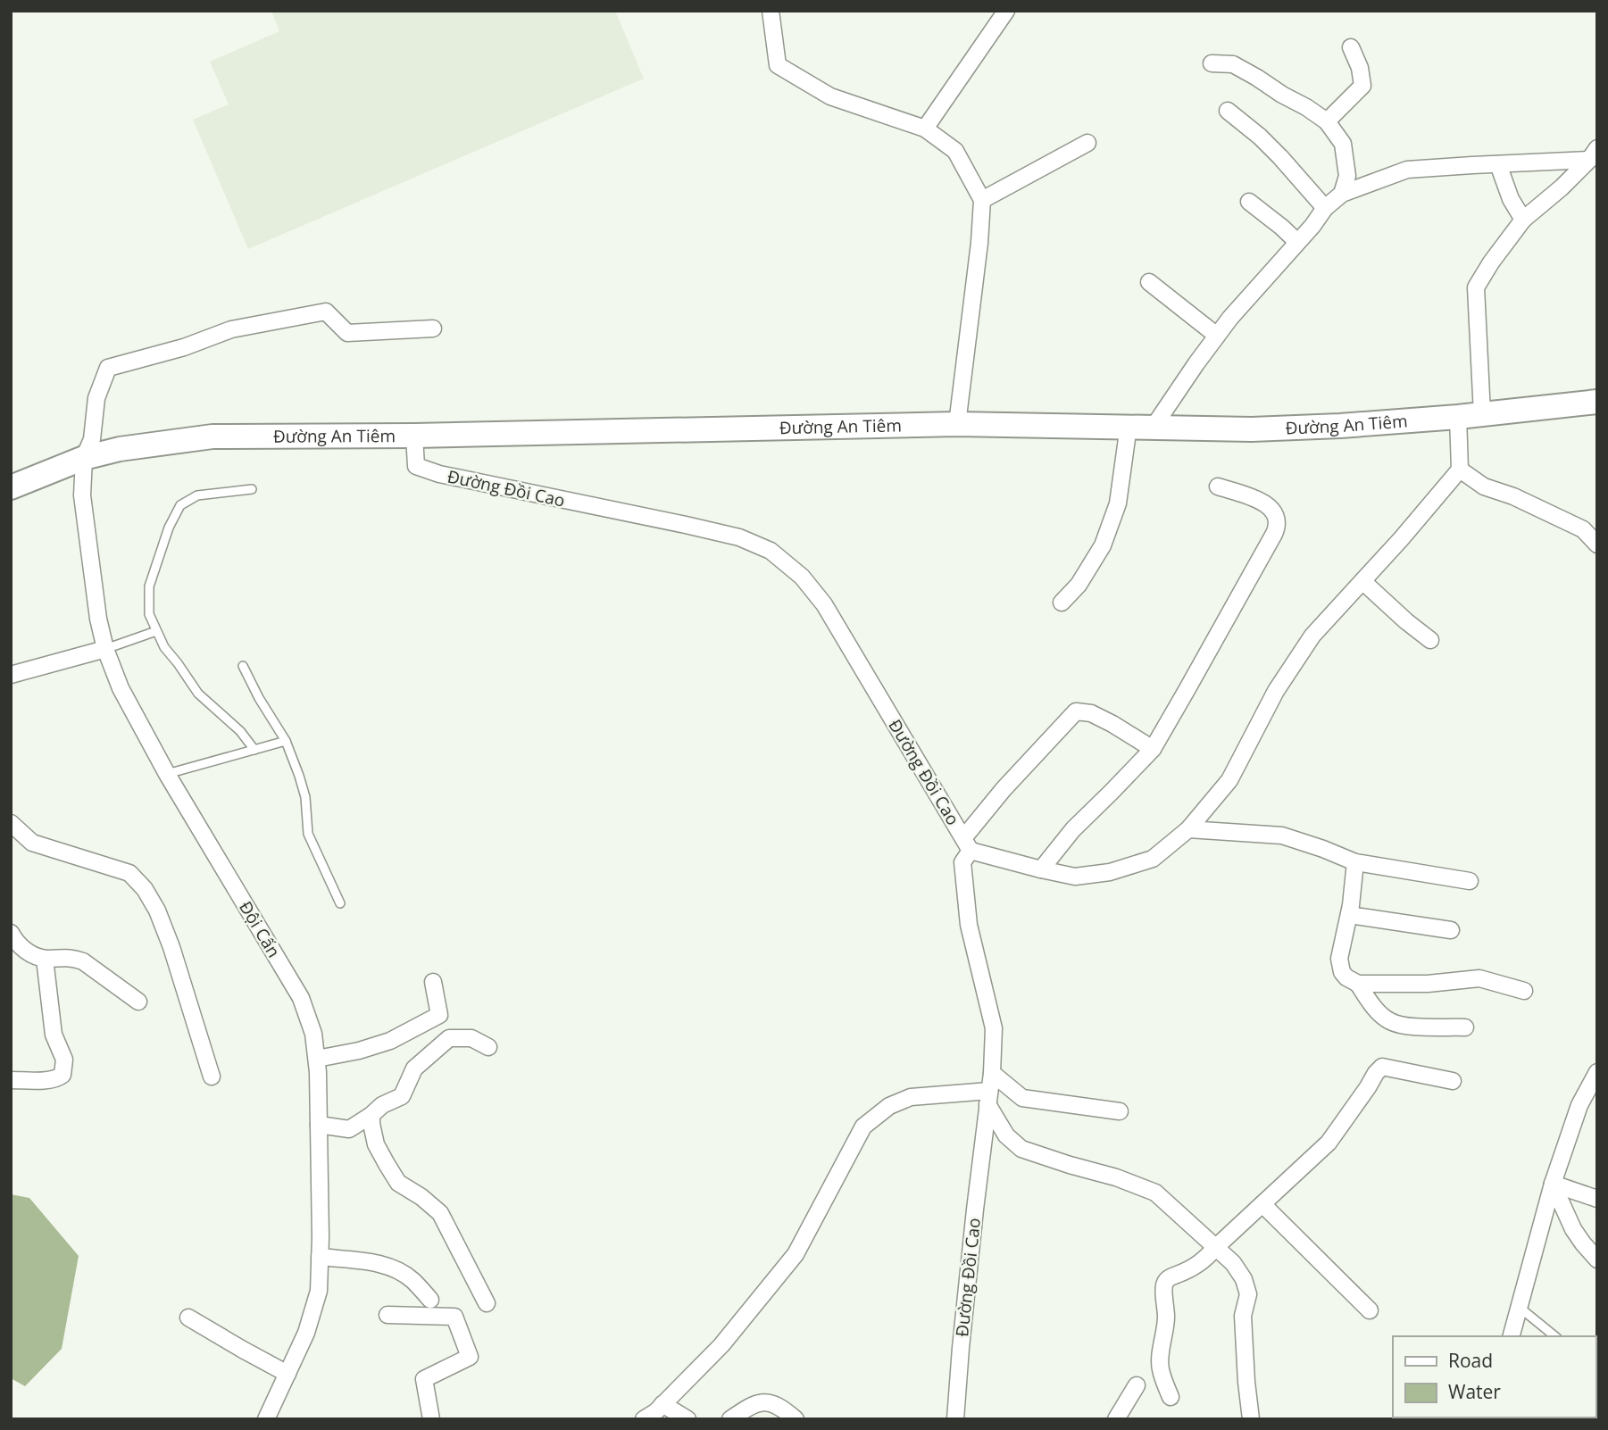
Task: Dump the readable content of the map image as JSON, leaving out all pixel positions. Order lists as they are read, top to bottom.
{
  "streets": {
    "main road": ["Đường An Tiêm"],
    "street": ["Đường Đồi Cao", "Đội Cấn"]
  },
  "crossings": [
    ["Đường An Tiêm", "Đường Đồi Cao"],
    ["Đường An Tiêm", "Đội Cấn"]
  ],
  "legend": ["Road", "Water"]
}
